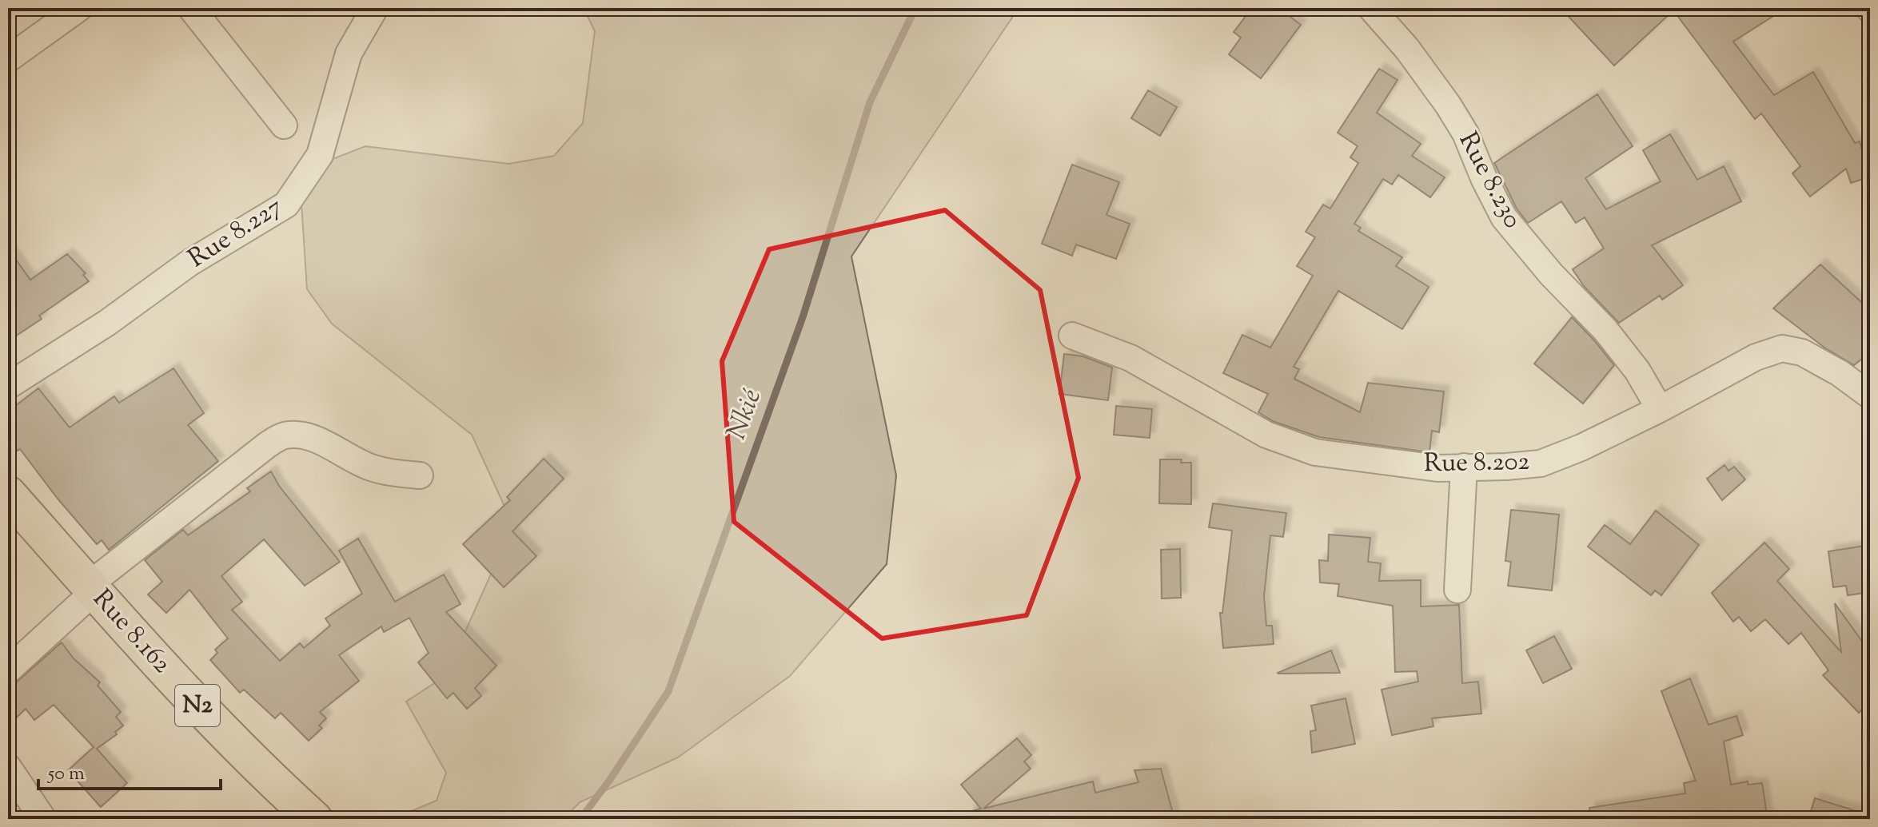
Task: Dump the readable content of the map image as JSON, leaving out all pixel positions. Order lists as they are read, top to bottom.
{
  "streets": {
    "highway": ["Rue 8.162", "N2"],
    "street": ["Rue 8.230", "Rue 8.227", "Rue 8.202"]
  },
  "crossings": [
    ["Rue 8.230", "Rue 8.202"]
  ],
  "water": ["Nkié"],
  "scale_bar": "50 m"
}
